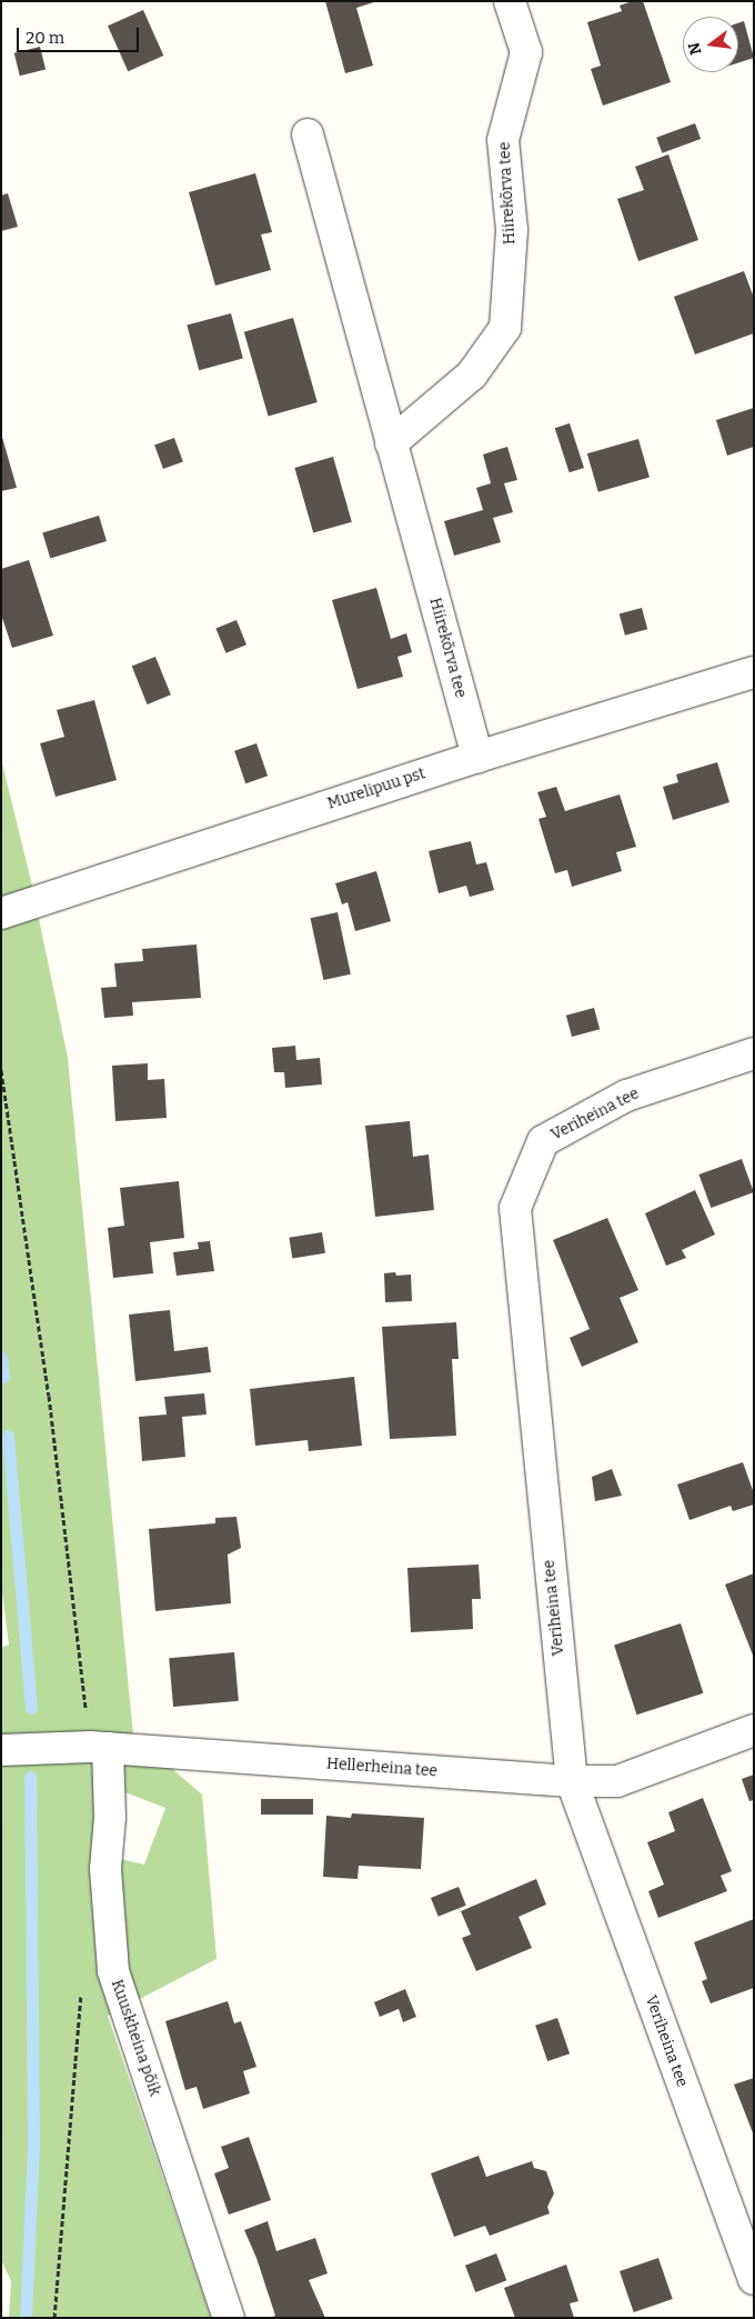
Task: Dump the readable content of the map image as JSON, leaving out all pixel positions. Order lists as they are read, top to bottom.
{
  "streets": {
    "street": [
      "Hiirekõrva tee",
      "Murelipuu pst",
      "Veriheina tee",
      "Hellerheina tee",
      "Kuuskheina põik"
    ]
  },
  "crossings": [
    ["Hiirekõrva tee", "Murelipuu pst"],
    ["Veriheina tee", "Hellerheina tee"],
    ["Hellerheina tee", "Kuuskheina põik"]
  ],
  "scale_bar": "20 m",
  "north": "left"
}
